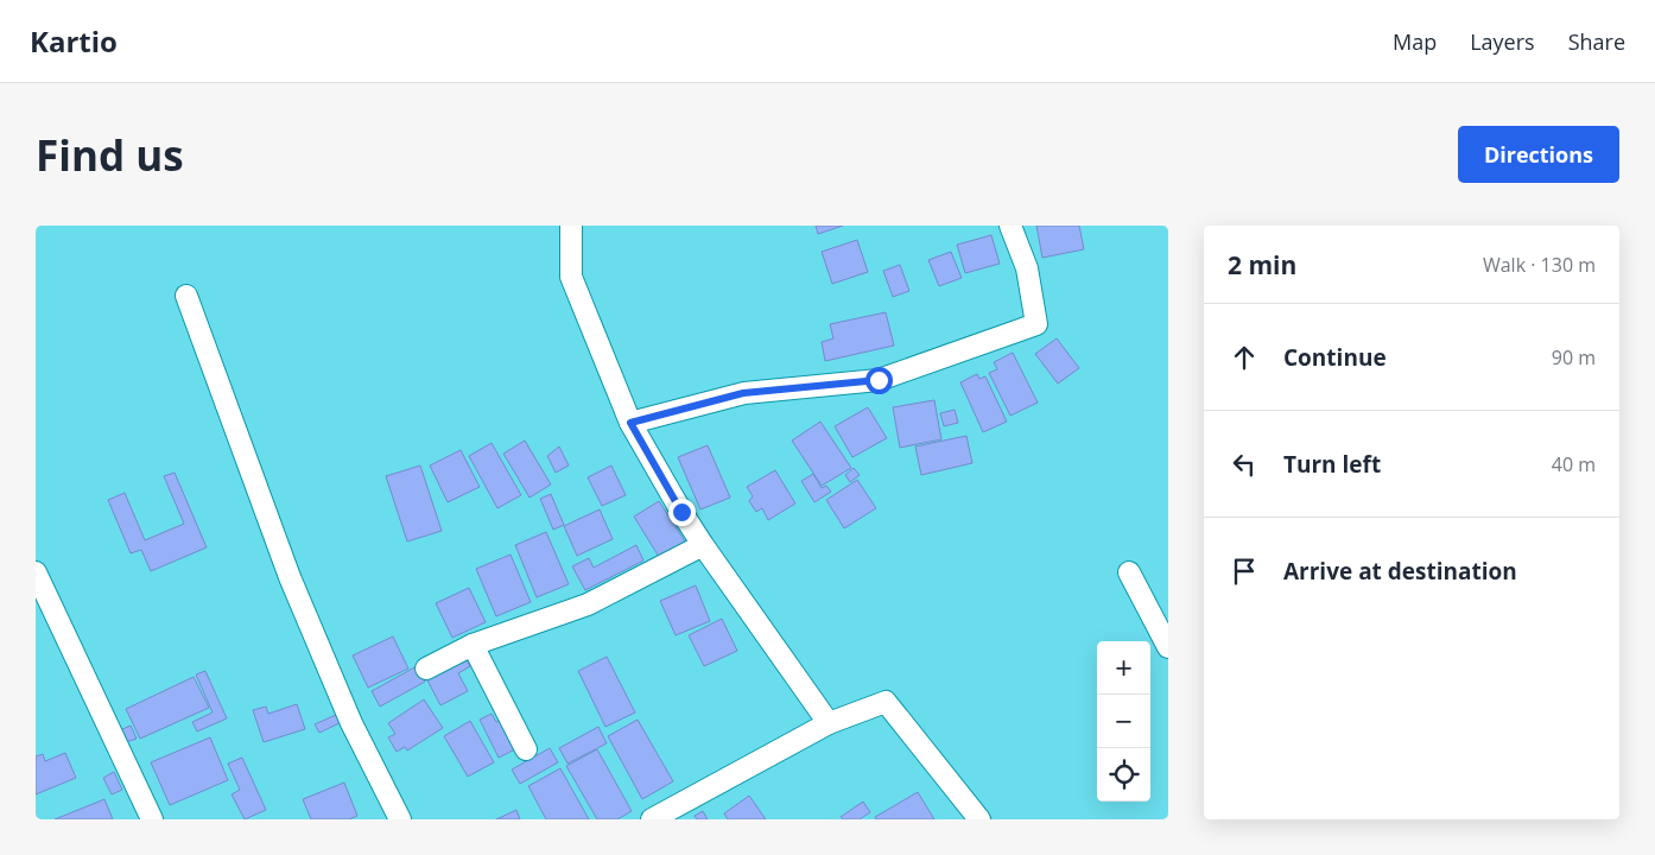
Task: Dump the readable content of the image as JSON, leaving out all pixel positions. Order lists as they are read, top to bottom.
{
  "page": {
    "header": "Kartio",
    "nav": ["Map", "Layers", "Share"],
    "buttons": "Directions",
    "title": "Find us",
    "heading": ["2 min", "Walk · 130 m"],
    "list": [
      ["Continue", "90 m"],
      ["Turn left", "40 m"],
      "Arrive at destination"
    ],
    "map_buttons": ["+", "−"]
  }
}
